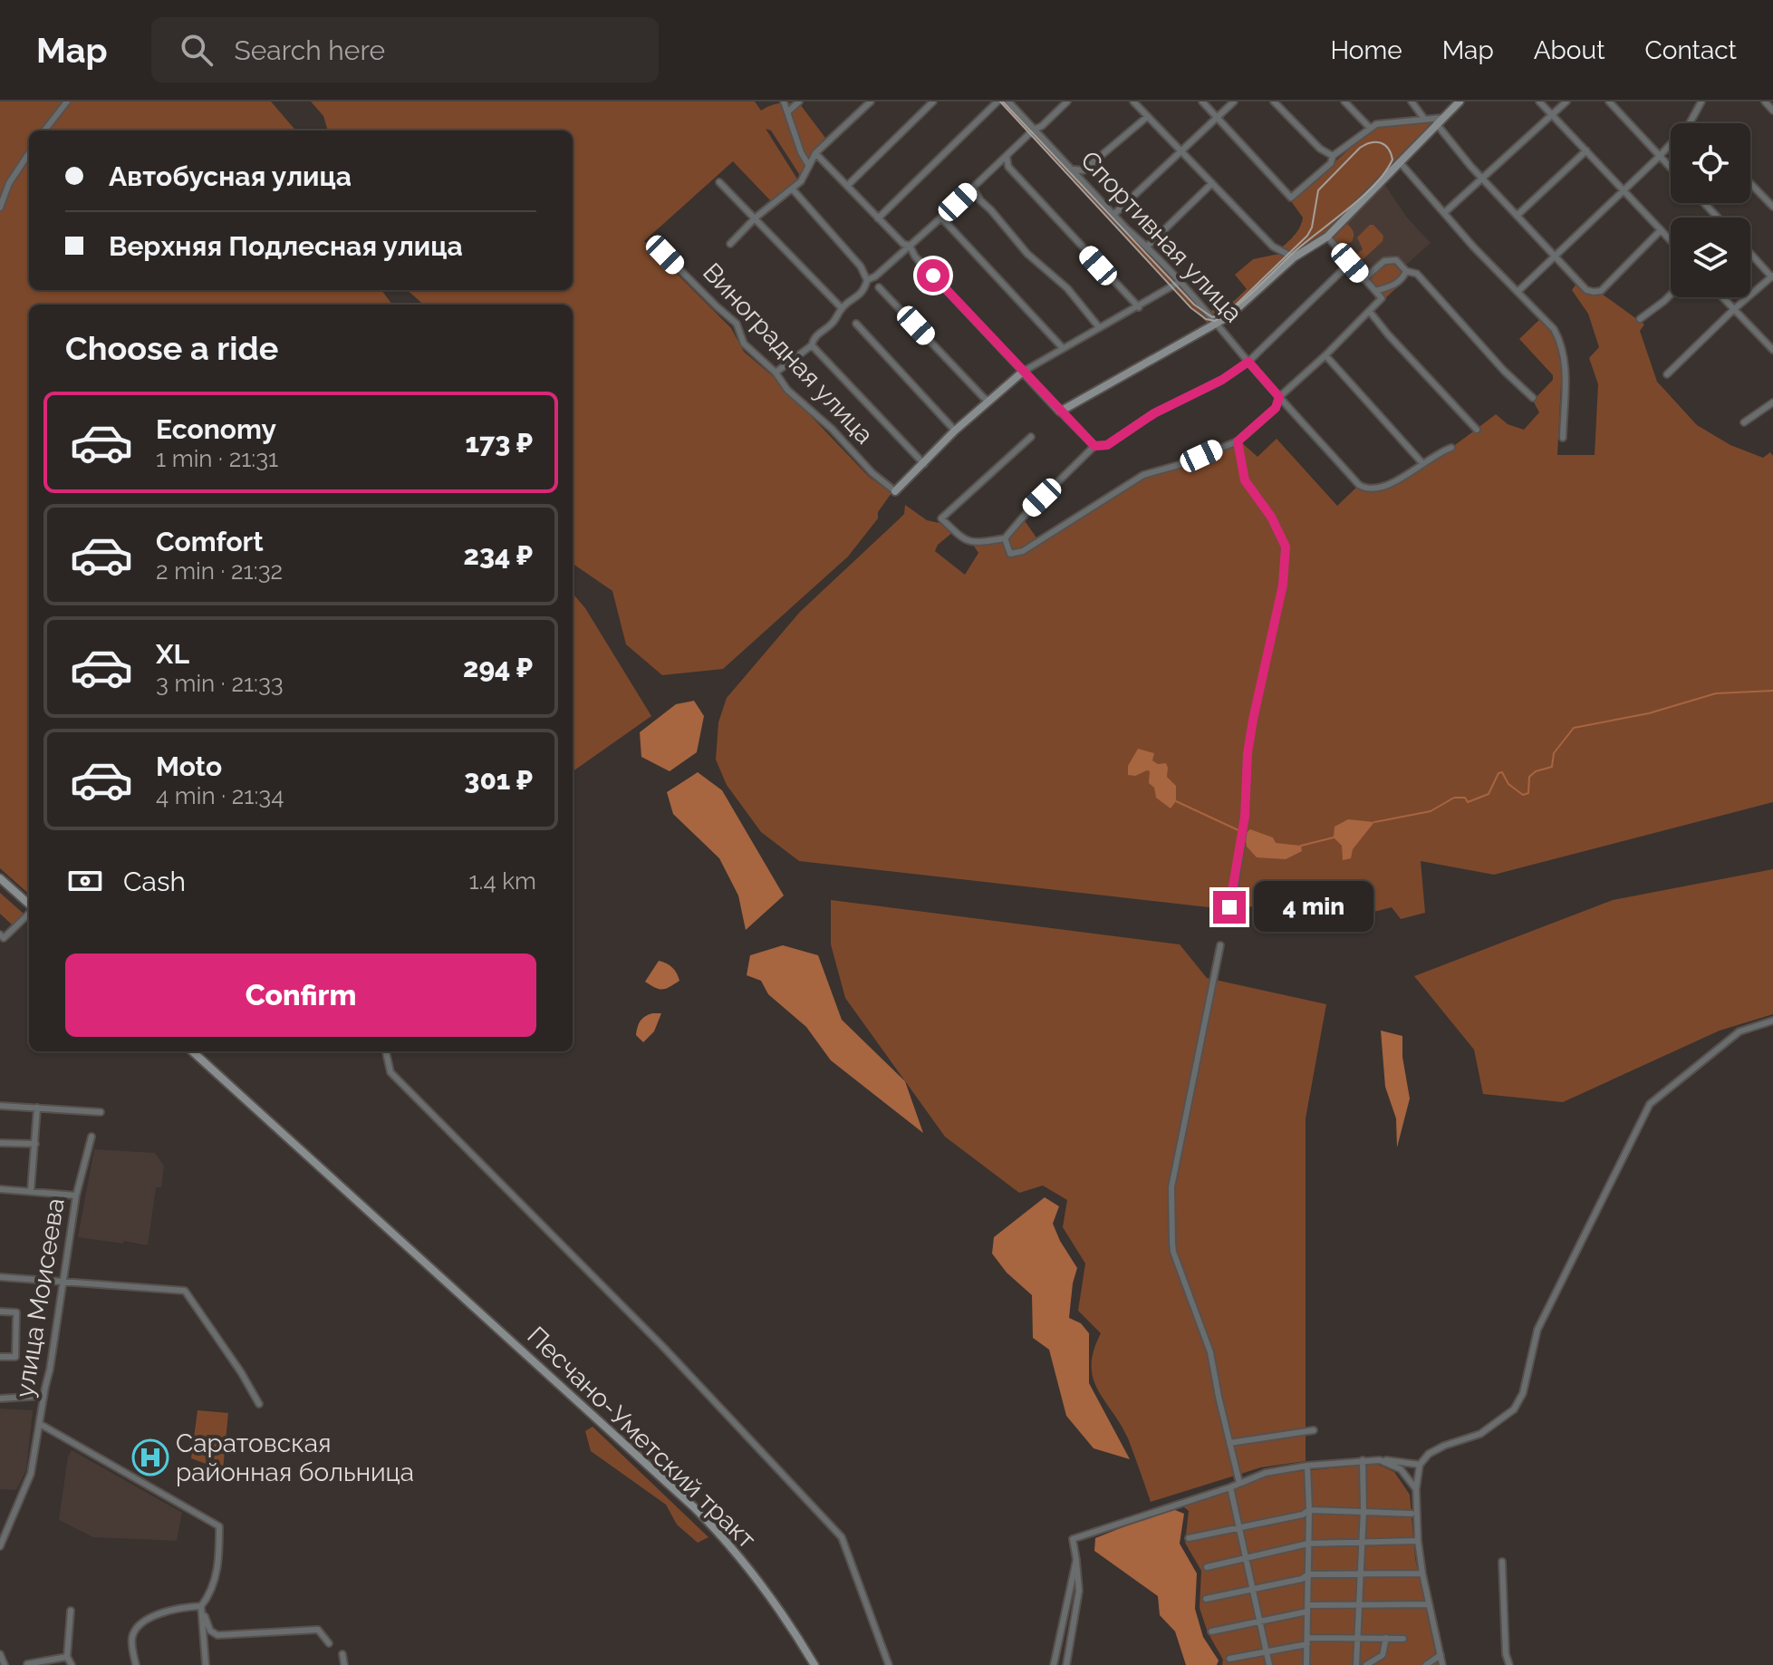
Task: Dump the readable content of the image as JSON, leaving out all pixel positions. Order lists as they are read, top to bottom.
{
  "streets": {
    "main road": ["Песчано-Уметский тракт"],
    "street": ["Спортивная улица", "Виноградная улица", "улица Моисеева"]
  },
  "places": {
    "hospital": ["Саратовская районная больница"]
  },
  "page": {
    "header": "Map",
    "search": "Search here",
    "nav": [
      "Home",
      "Map",
      "About",
      "Contact"
    ],
    "banner": ["Автобусная улица", "Верхняя Подлесная улица"],
    "heading": "Choose a ride",
    "list": [
      {
        "name": "Economy",
        "note": "1 min · 21:31",
        "value": "173 ₽"
      },
      {
        "name": "Comfort",
        "note": "2 min · 21:32",
        "value": "234 ₽"
      },
      {
        "name": "XL",
        "note": "3 min · 21:33",
        "value": "294 ₽"
      },
      {
        "name": "Moto",
        "note": "4 min · 21:34",
        "value": "301 ₽"
      }
    ],
    "pay": ["Cash", "1.4 km"],
    "bubble": "4 min",
    "buttons": "Confirm"
  }
}
